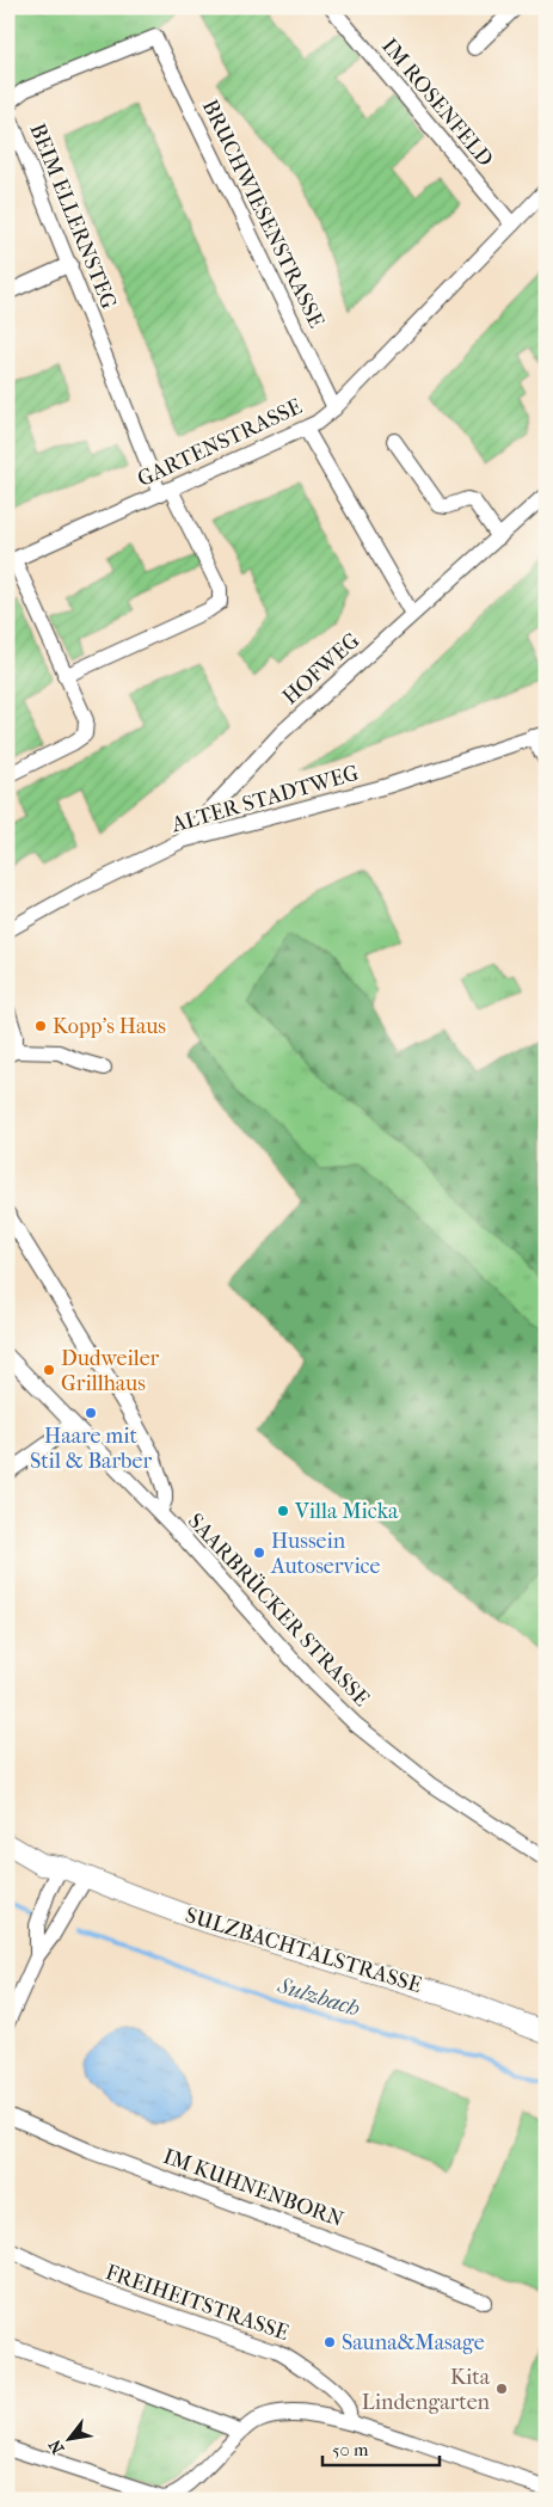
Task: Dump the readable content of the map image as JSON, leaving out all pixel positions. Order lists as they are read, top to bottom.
{
  "streets": {
    "main road": ["SULZBACHTALSTRASSE"],
    "street": [
      "IM ROSENFELD",
      "BRUCHWIESENSTRASSE",
      "BEIM ELLERNSTEG",
      "GARTENSTRASSE",
      "HOFWEG",
      "ALTER STADTWEG",
      "SAARBRÜCKER STRASSE",
      "IM KUHNENBORN",
      "FREIHEITSTRASSE"
    ]
  },
  "crossings": [
    ["IM ROSENFELD", "GARTENSTRASSE"],
    ["BRUCHWIESENSTRASSE", "BEIM ELLERNSTEG"],
    ["BRUCHWIESENSTRASSE", "GARTENSTRASSE"],
    ["BEIM ELLERNSTEG", "GARTENSTRASSE"],
    ["HOFWEG", "ALTER STADTWEG"]
  ],
  "water": ["Sulzbach"],
  "places": [
    "Kopp's Haus",
    "Dudweiler Grillhaus",
    "Haare mit Stil & Barber",
    "Villa Micka",
    "Hussein Autoservice",
    "Sauna&Masage",
    "Kita Lindengarten"
  ],
  "scale_bar": "50 m",
  "north": "bottom left"
}
